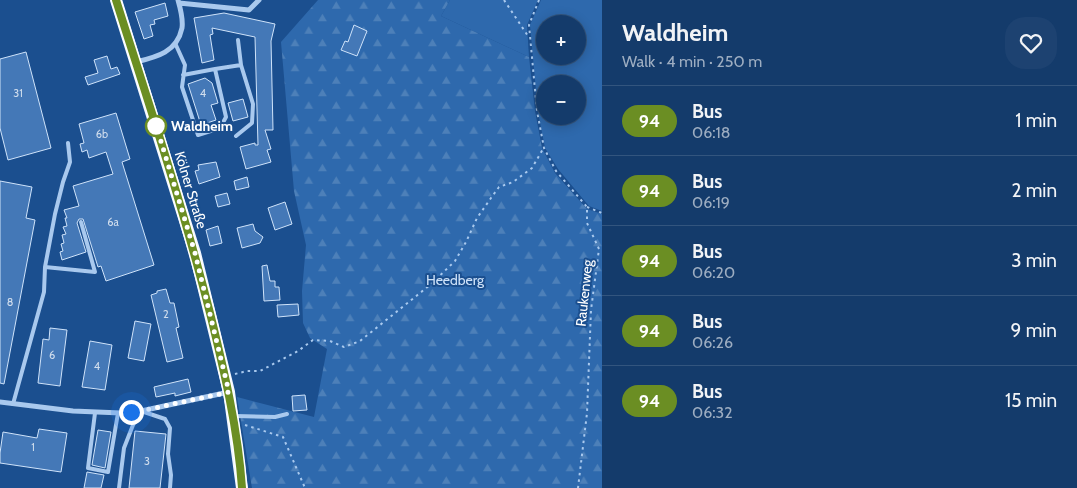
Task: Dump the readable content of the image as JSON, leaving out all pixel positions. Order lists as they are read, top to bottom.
{
  "streets": {
    "main road": ["Kölner Straße"],
    "path": ["Raukenweg"]
  },
  "parks": ["Heedberg"],
  "places": ["Waldheim"],
  "lines": ["bus line 94"],
  "house_numbers": [
    "31",
    "4",
    "6b",
    "6a",
    "8",
    "2",
    "6",
    "4",
    "1",
    "3"
  ],
  "page": {
    "heading": ["Waldheim", "Walk · 4 min · 250 m"],
    "map_buttons": ["+", "−"],
    "list": [
      {
        "mark": "94",
        "name": "Bus",
        "note": "06:18",
        "value": "1 min"
      },
      {
        "mark": "94",
        "name": "Bus",
        "note": "06:19",
        "value": "2 min"
      },
      {
        "mark": "94",
        "name": "Bus",
        "note": "06:20",
        "value": "3 min"
      },
      {
        "mark": "94",
        "name": "Bus",
        "note": "06:26",
        "value": "9 min"
      },
      {
        "mark": "94",
        "name": "Bus",
        "note": "06:32",
        "value": "15 min"
      }
    ]
  }
}
